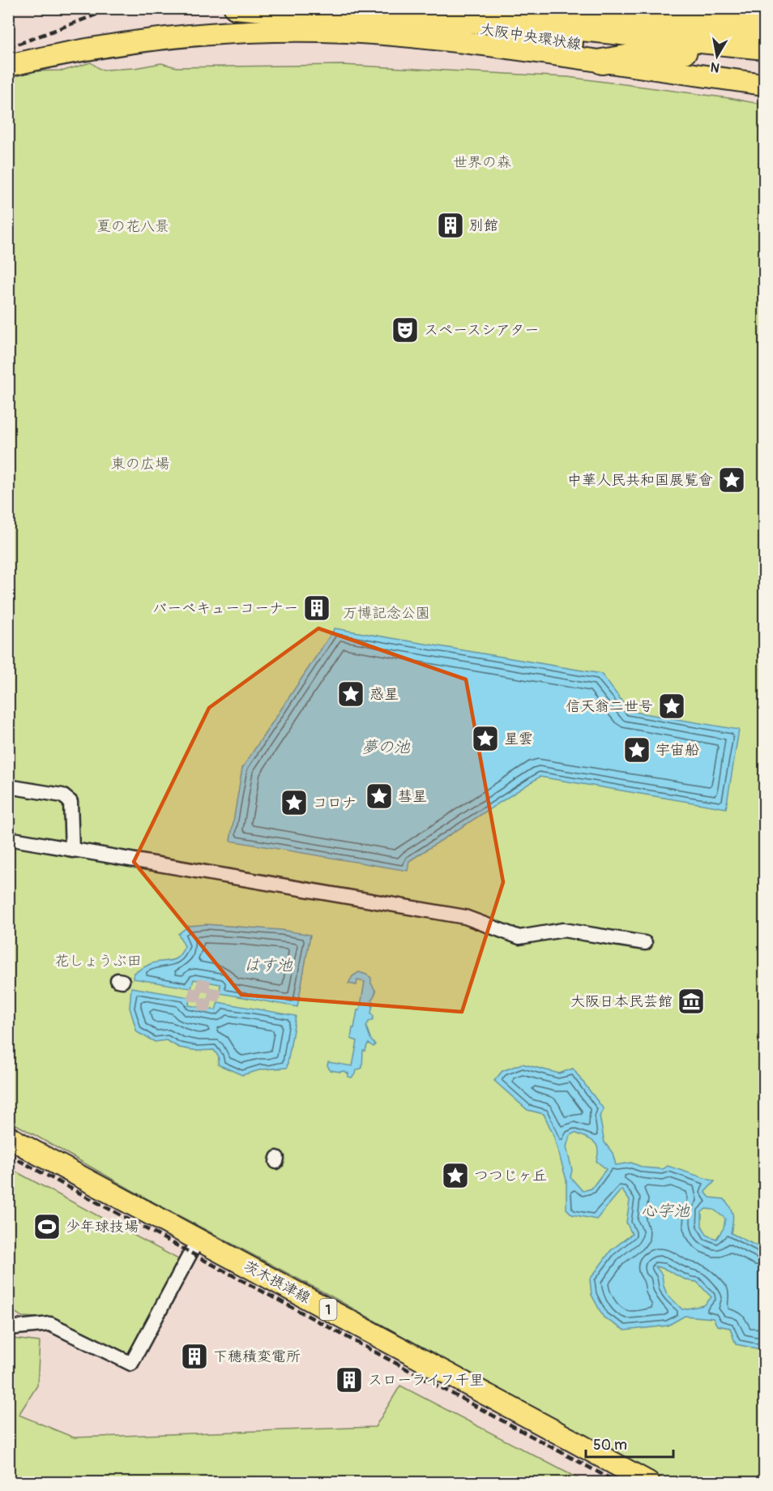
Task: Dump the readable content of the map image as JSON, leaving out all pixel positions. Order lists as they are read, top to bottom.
{
  "streets": {
    "main road": ["大阪中央環状線", "茨木摂津線", "1"]
  },
  "water": ["夢の池", "はす池", "心字池"],
  "parks": [
    "世界の森",
    "夏の花八景",
    "東の広場",
    "万博記念公園",
    "花しょうぶ田"
  ],
  "places": {
    "building": [
      "別館",
      "バーベキューコーナー",
      "下穂積変電所",
      "スローライフ千里"
    ],
    "theatre": ["スペースシアター"],
    "place": [
      "中華人民共和国展覧會",
      "惑星",
      "信天翁二世号",
      "星雲",
      "宇宙船",
      "彗星",
      "コロナ",
      "つつじヶ丘"
    ],
    "museum": ["大阪日本民芸館"],
    "sports": ["少年球技場"]
  },
  "scale_bar": "50 m",
  "north": "bottom"
}
